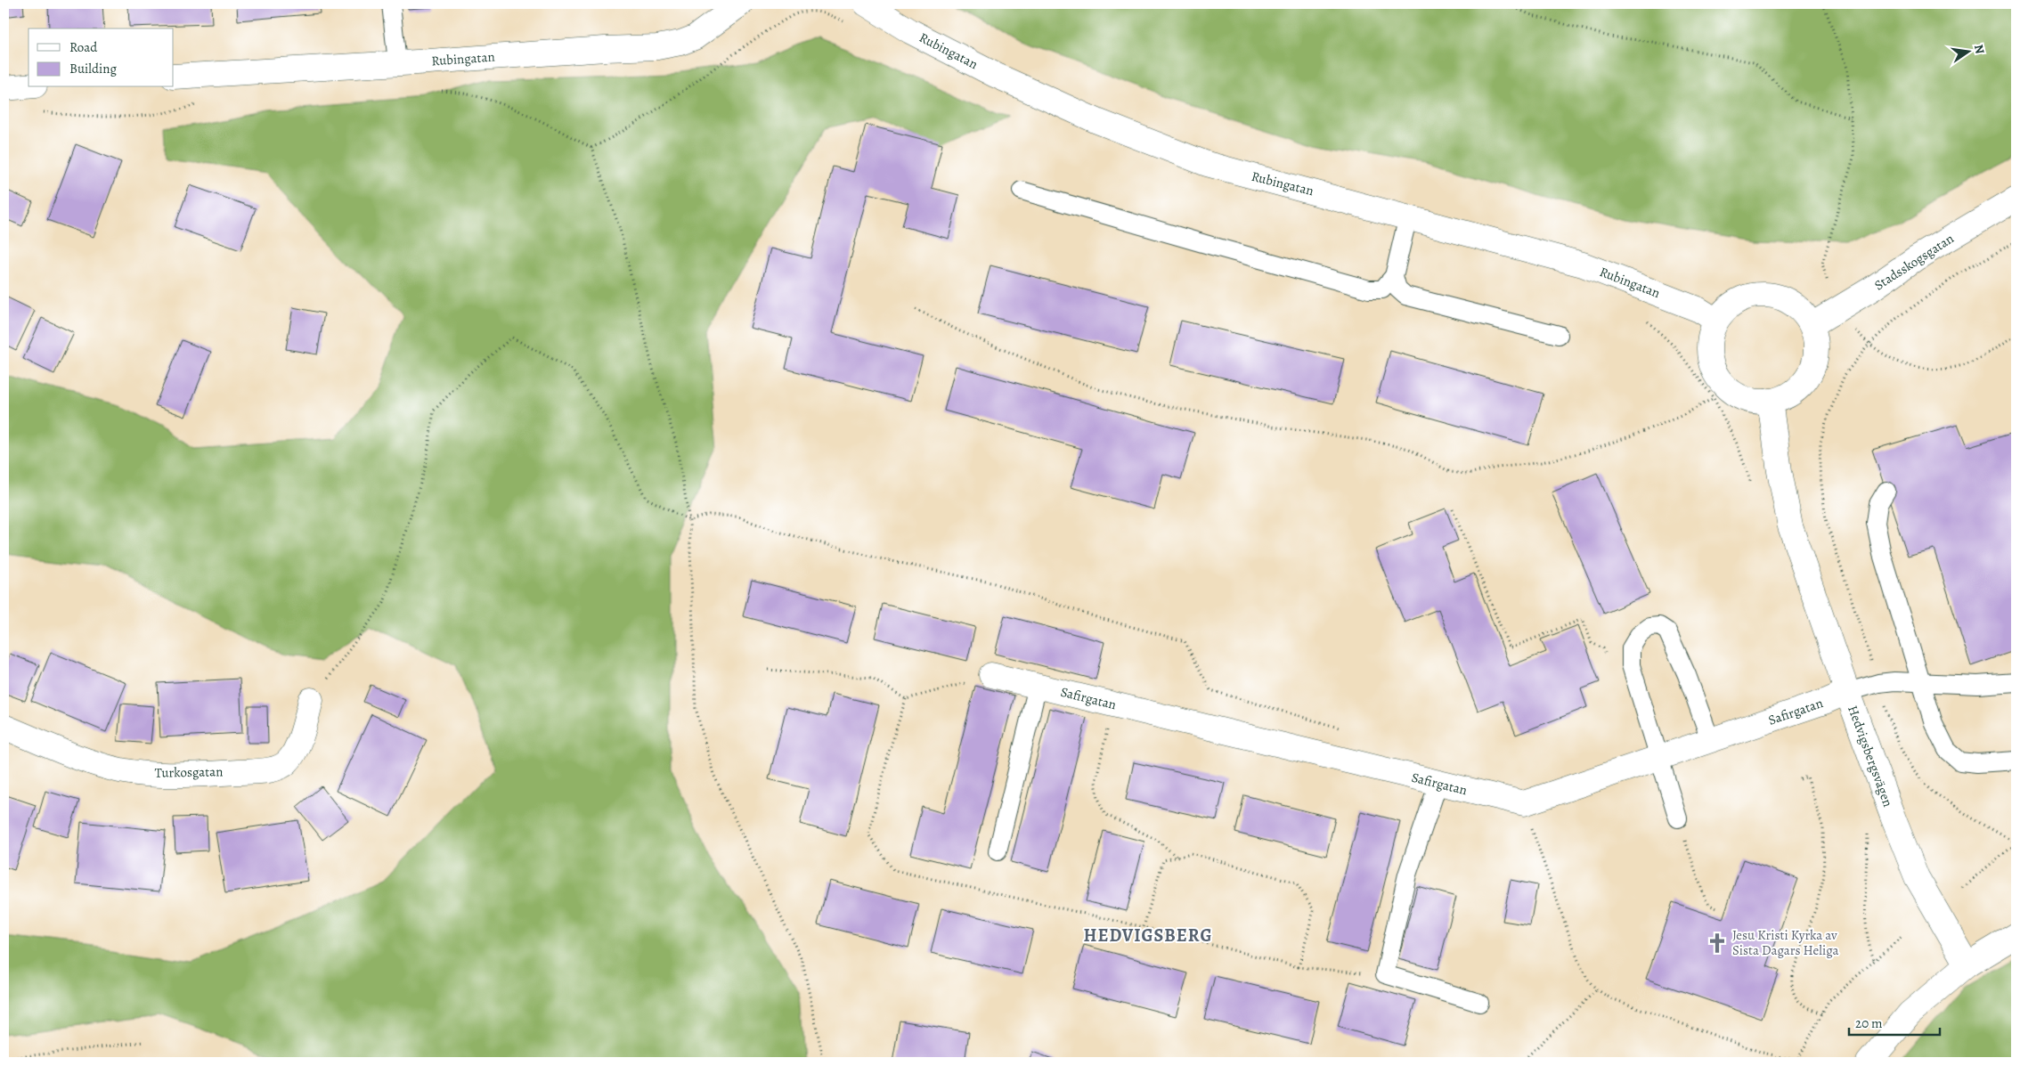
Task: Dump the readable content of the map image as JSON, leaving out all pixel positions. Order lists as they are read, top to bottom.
{
  "streets": {
    "street": [
      "Rubingatan",
      "Stadsskogsgatan",
      "Safirgatan",
      "Hedvigsbergsvägen",
      "Turkosgatan"
    ]
  },
  "crossings": [
    ["Rubingatan", "Stadsskogsgatan"],
    ["Rubingatan", "Hedvigsbergsvägen"],
    ["Stadsskogsgatan", "Hedvigsbergsvägen"],
    ["Safirgatan", "Hedvigsbergsvägen"]
  ],
  "districts": ["HEDVIGSBERG"],
  "places": {
    "church": ["Jesu Kristi Kyrka av Sista Dagars Heliga"]
  },
  "legend": ["Road", "Building"],
  "scale_bar": "20 m",
  "north": "right"
}
